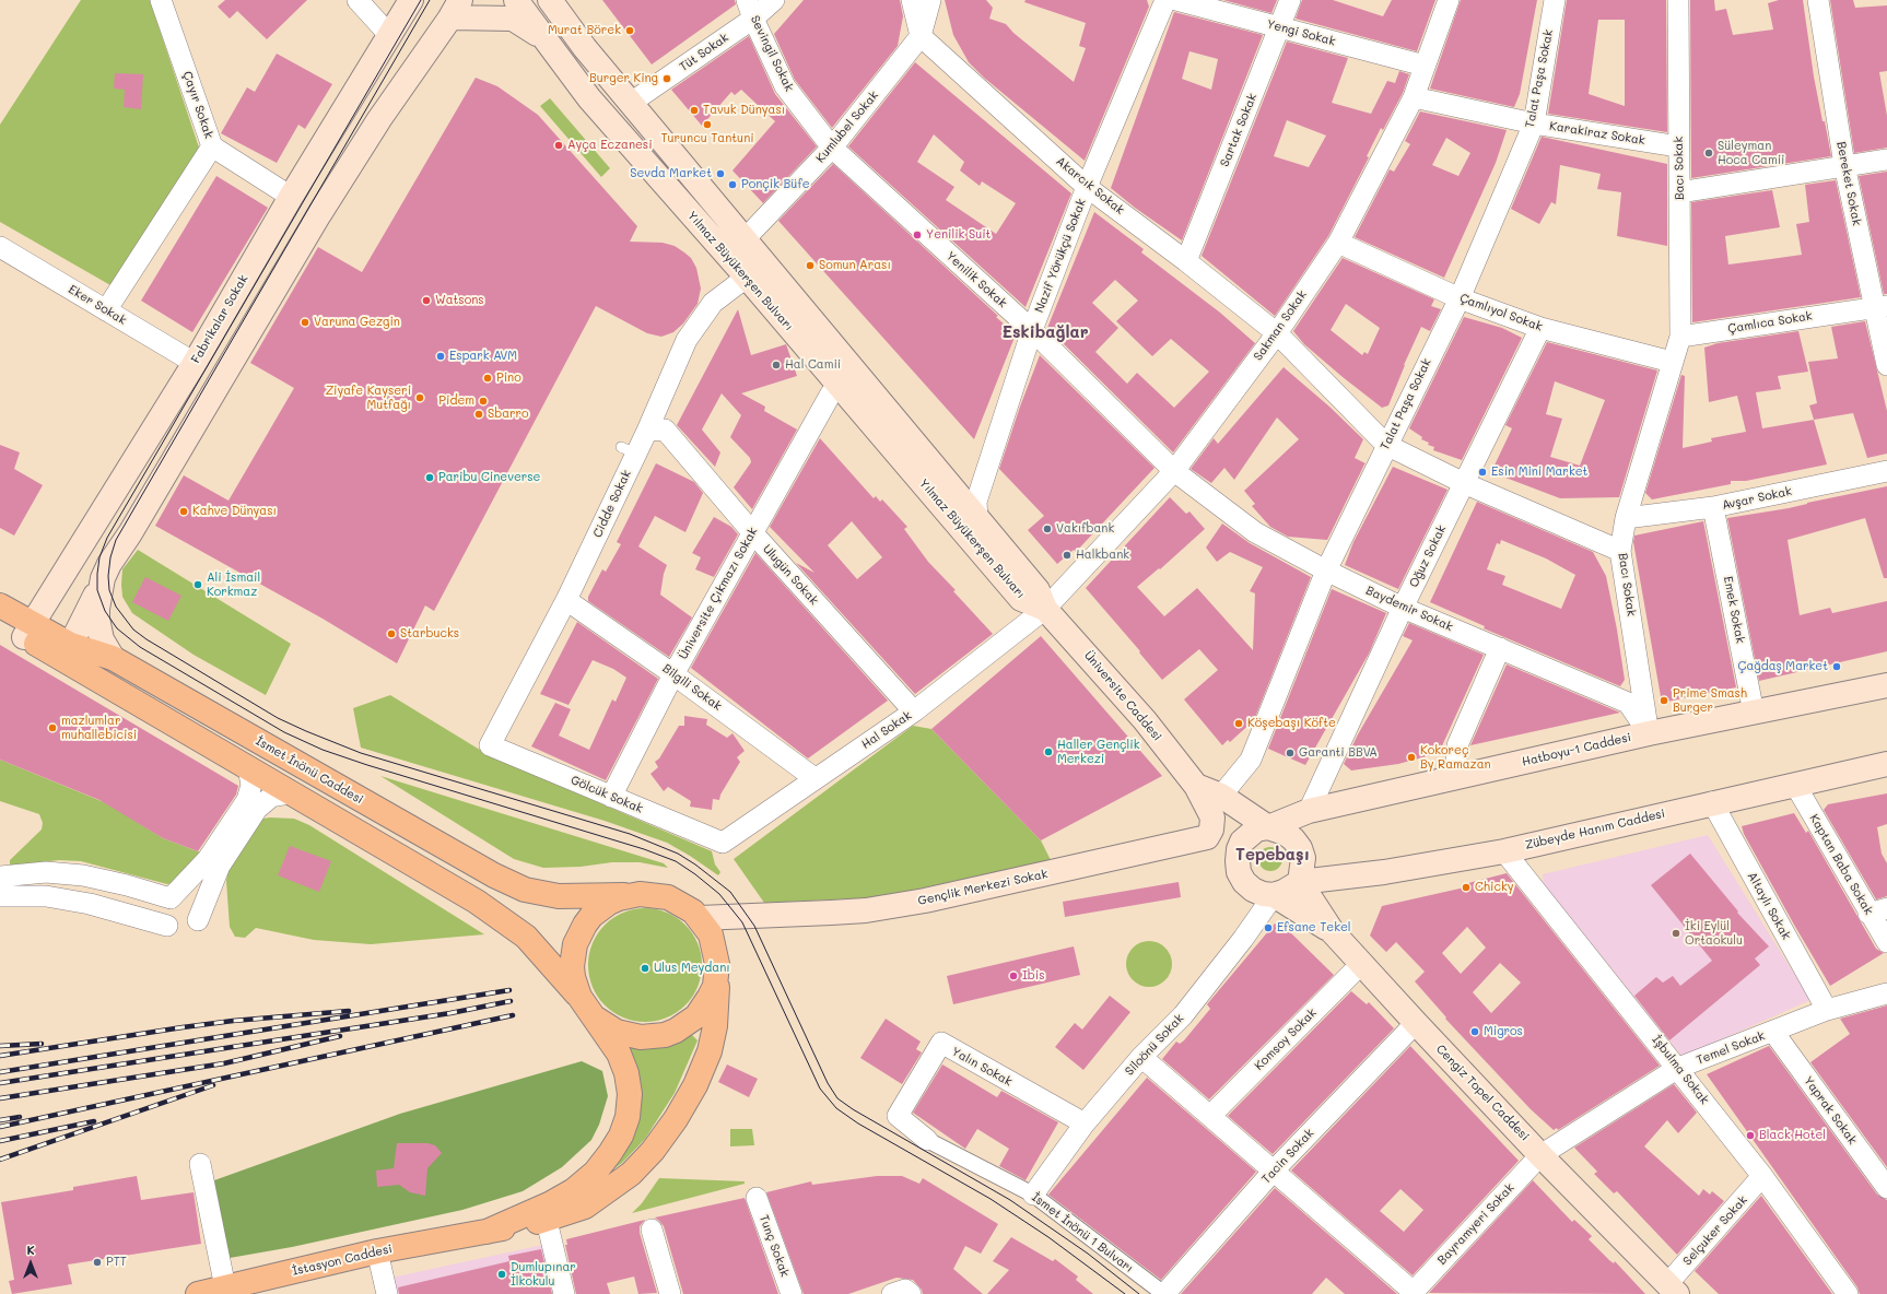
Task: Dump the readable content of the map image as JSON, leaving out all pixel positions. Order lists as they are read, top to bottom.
{
  "streets": {
    "main road": [
      "Yılmaz Büyükerşen Bulvarı",
      "Fabrikalar Sokak",
      "Üniversite Caddesi",
      "Hatboyu-1 Caddesi",
      "İsmet İnönü Caddesi",
      "Zübeyde Hanım Caddesi",
      "Gençlik Merkezi Sokak",
      "Cengiz Topel Caddesi",
      "İstasyon Caddesi"
    ],
    "street": [
      "Yengi Sokak",
      "Tüt Sokak",
      "Sevingil Sokak",
      "Talat Paşa Sokak",
      "Çayır Sokak",
      "Kumlubel Sokak",
      "Sartak Sokak",
      "Karakiraz Sokak",
      "Bacı Sokak",
      "Bereket Sokak",
      "Akarcık Sokak",
      "Nazif Yörükçü Sokak",
      "Yenilik Sokak",
      "Eker Sokak",
      "Çamlıyol Sokak",
      "Çamlıca Sokak",
      "Sakman Sokak",
      "Avşar Sokak",
      "Cidde Sokak",
      "Oğuz Sokak",
      "Ulugün Sokak",
      "Üniversite Çıkmazı Sokak",
      "Baydemir Sokak",
      "Emek Sokak",
      "Bilgili Sokak",
      "Hal Sokak",
      "Gölcük Sokak",
      "Kaptan Baba Sokak",
      "Altaylı Sokak",
      "Komsoy Sokak",
      "Siloönü Sokak",
      "Temel Sokak",
      "Yalın Sokak",
      "İşbulma Sokak",
      "Yaprak Sokak",
      "Tacin Sokak",
      "Bayramyeri Sokak",
      "Selçuker Sokak",
      "İsmet İnönü 1 Bulvarı",
      "Tunç Sokak"
    ]
  },
  "crossings": [
    ["Yengi Sokak", "Sartak Sokak"],
    ["Yengi Sokak", "Sakman Sokak"],
    ["Tüt Sokak", "Sevingil Sokak"],
    ["Tüt Sokak", "Yılmaz Büyükerşen Bulvarı"],
    ["Sevingil Sokak", "Kumlubel Sokak"],
    ["Sevingil Sokak", "Yenilik Sokak"],
    ["Talat Paşa Sokak", "Karakiraz Sokak"],
    ["Talat Paşa Sokak", "Akarcık Sokak"],
    ["Talat Paşa Sokak", "Çamlıyol Sokak"],
    ["Talat Paşa Sokak", "Baydemir Sokak"],
    ["Çayır Sokak", "Fabrikalar Sokak"],
    ["Kumlubel Sokak", "Akarcık Sokak"],
    ["Kumlubel Sokak", "Yılmaz Büyükerşen Bulvarı"],
    ["Kumlubel Sokak", "Yenilik Sokak"],
    ["Sartak Sokak", "Akarcık Sokak"],
    ["Karakiraz Sokak", "Bacı Sokak"],
    ["Karakiraz Sokak", "Sakman Sokak"],
    ["Bacı Sokak", "Akarcık Sokak"],
    ["Bacı Sokak", "Çamlıyol Sokak"],
    ["Bacı Sokak", "Çamlıca Sokak"],
    ["Bacı Sokak", "Avşar Sokak"],
    ["Bacı Sokak", "Baydemir Sokak"],
    ["Bacı Sokak", "Hatboyu-1 Caddesi"],
    ["Bereket Sokak", "Çamlıca Sokak"],
    ["Akarcık Sokak", "Nazif Yörükçü Sokak"],
    ["Akarcık Sokak", "Sakman Sokak"],
    ["Akarcık Sokak", "Oğuz Sokak"],
    ["Nazif Yörükçü Sokak", "Yılmaz Büyükerşen Bulvarı"],
    ["Nazif Yörükçü Sokak", "Yenilik Sokak"],
    ["Yılmaz Büyükerşen Bulvarı", "Sakman Sokak"],
    ["Yılmaz Büyükerşen Bulvarı", "Cidde Sokak"],
    ["Yılmaz Büyükerşen Bulvarı", "Üniversite Caddesi"],
    ["Yılmaz Büyükerşen Bulvarı", "Hal Sokak"],
    ["Yenilik Sokak", "Sakman Sokak"],
    ["Yenilik Sokak", "Baydemir Sokak"],
    ["Eker Sokak", "Fabrikalar Sokak"],
    ["Çamlıyol Sokak", "Sakman Sokak"],
    ["Çamlıyol Sokak", "Oğuz Sokak"],
    ["Fabrikalar Sokak", "İsmet İnönü Caddesi"],
    ["Sakman Sokak", "Baydemir Sokak"],
    ["Sakman Sokak", "Üniversite Caddesi"],
    ["Sakman Sokak", "Hal Sokak"],
    ["Avşar Sokak", "Emek Sokak"],
    ["Cidde Sokak", "Ulugün Sokak"],
    ["Cidde Sokak", "Bilgili Sokak"],
    ["Cidde Sokak", "Gölcük Sokak"],
    ["Oğuz Sokak", "Baydemir Sokak"],
    ["Oğuz Sokak", "Hatboyu-1 Caddesi"],
    ["Ulugün Sokak", "Üniversite Çıkmazı Sokak"],
    ["Ulugün Sokak", "Hal Sokak"],
    ["Üniversite Çıkmazı Sokak", "Bilgili Sokak"],
    ["Üniversite Çıkmazı Sokak", "Gölcük Sokak"],
    ["Baydemir Sokak", "Hatboyu-1 Caddesi"],
    ["Emek Sokak", "Hatboyu-1 Caddesi"],
    ["Bilgili Sokak", "Hal Sokak"],
    ["Üniversite Caddesi", "Hal Sokak"],
    ["Hal Sokak", "Gölcük Sokak"],
    ["İsmet İnönü Caddesi", "Gençlik Merkezi Sokak"],
    ["Zübeyde Hanım Caddesi", "Kaptan Baba Sokak"],
    ["Zübeyde Hanım Caddesi", "Altaylı Sokak"],
    ["Zübeyde Hanım Caddesi", "İşbulma Sokak"],
    ["Zübeyde Hanım Caddesi", "Cengiz Topel Caddesi"],
    ["Altaylı Sokak", "Temel Sokak"],
    ["Komsoy Sokak", "Cengiz Topel Caddesi"],
    ["Siloönü Sokak", "Yalın Sokak"],
    ["Siloönü Sokak", "İsmet İnönü 1 Bulvarı"],
    ["Temel Sokak", "İşbulma Sokak"],
    ["Temel Sokak", "Cengiz Topel Caddesi"],
    ["Temel Sokak", "Yaprak Sokak"],
    ["Temel Sokak", "Bayramyeri Sokak"],
    ["Yalın Sokak", "İsmet İnönü 1 Bulvarı"],
    ["İşbulma Sokak", "Selçuker Sokak"],
    ["Cengiz Topel Caddesi", "Tacin Sokak"],
    ["Cengiz Topel Caddesi", "Bayramyeri Sokak"],
    ["Cengiz Topel Caddesi", "Selçuker Sokak"],
    ["Tacin Sokak", "İsmet İnönü 1 Bulvarı"]
  ],
  "districts": ["Eskibağlar", "Tepebaşı"],
  "places": [
    "Murat Börek",
    "Burger King",
    "Tavuk Dünyası",
    "Turuncu Tantuni",
    "Ayça Eczanesi",
    "Süleyman Hoca Camii",
    "Sevda Market",
    "Ponçik Büfe",
    "Yenilik Suit",
    "Somun Arası",
    "Watsons",
    "Varuna Gezgin",
    "Espark AVM",
    "Hal Camii",
    "Pino",
    "Ziyafe Kayseri Mutfağı",
    "Pidem",
    "Sbarro",
    "Esin Mini Market",
    "Paribu Cineverse",
    "Kahve Dünyası",
    "Vakıfbank",
    "Halkbank",
    "Ali İsmail Korkmaz",
    "Starbucks",
    "Çağdaş Market",
    "Prime Smash Burger",
    "Köşebaşı Köfte",
    "mazlumlar muhallebicisi",
    "Haller Gençlik Merkezi",
    "Garanti BBVA",
    "Kokoreç By Ramazan",
    "Chicky",
    "Efsane Tekel",
    "İki Eylül Ortaokulu",
    "Ulus Meydanı",
    "Ibis",
    "Migros",
    "Black Hotel",
    "PTT",
    "Dumlupınar İlkokulu"
  ],
  "north": "top"
}
